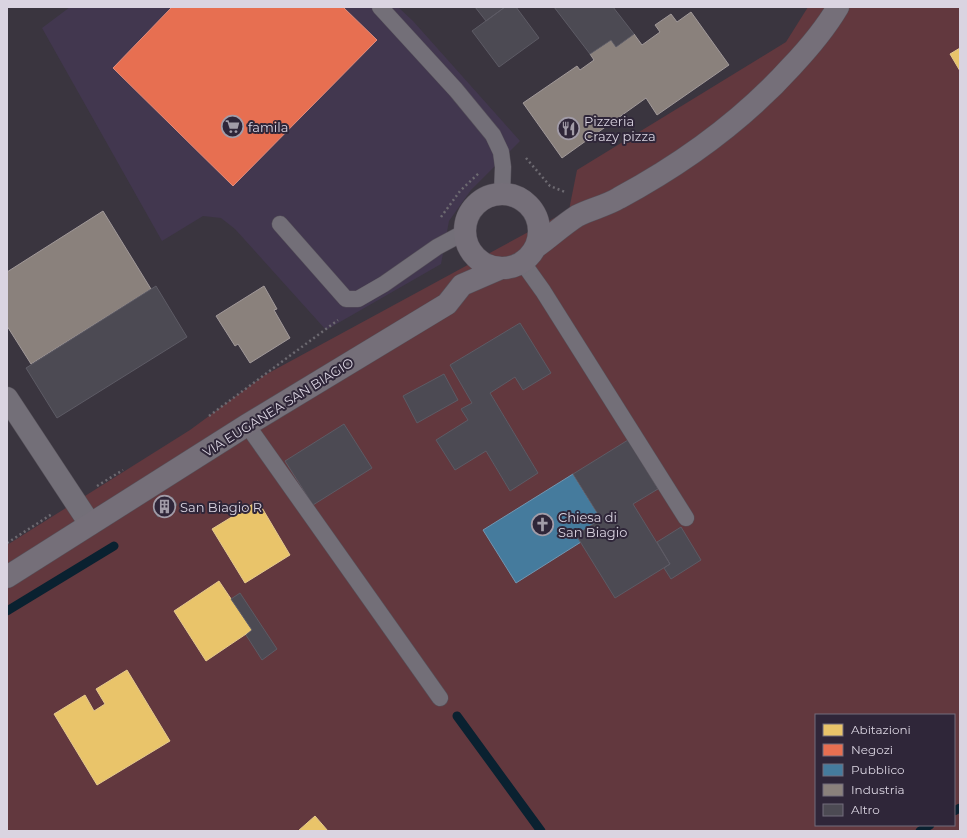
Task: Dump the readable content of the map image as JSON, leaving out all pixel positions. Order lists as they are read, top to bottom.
{
  "streets": {
    "main road": ["VIA EUGANEA SAN BIAGIO"]
  },
  "places": {
    "supermarket": ["famila"],
    "restaurant": ["Pizzeria Crazy pizza"],
    "building": ["San Biagio R"],
    "church": ["Chiesa di San Biagio"]
  },
  "legend": [
    "Abitazioni",
    "Negozi",
    "Pubblico",
    "Industria",
    "Altro"
  ]
}
